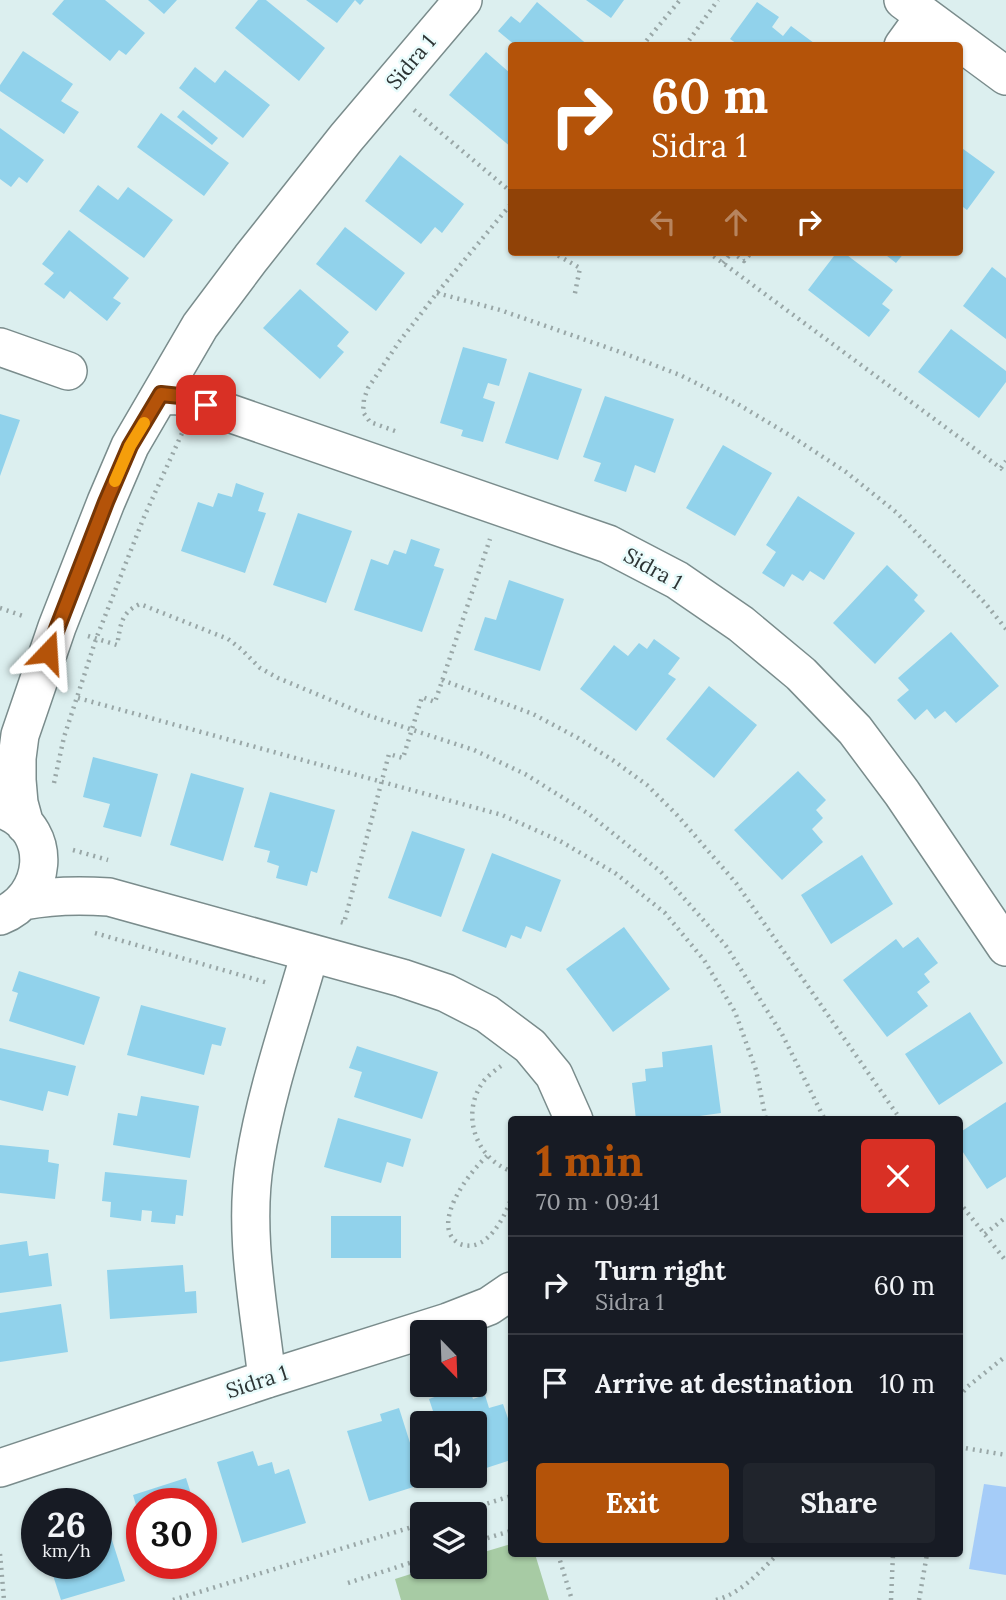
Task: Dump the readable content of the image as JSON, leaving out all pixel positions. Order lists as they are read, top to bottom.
{
  "streets": {
    "street": ["Sidra 1"]
  },
  "north": "bottom right",
  "page": {
    "turn": ["60 m", "Sidra 1"],
    "heading": ["1 min", "70 m · 09:41"],
    "list": [
      {
        "name": "Turn right",
        "note": "Sidra 1",
        "value": "60 m"
      },
      {
        "name": "Arrive at destination",
        "value": "10 m"
      }
    ],
    "buttons": ["Exit", "Share"],
    "speed": "26 km/h",
    "limit": "30"
  }
}
